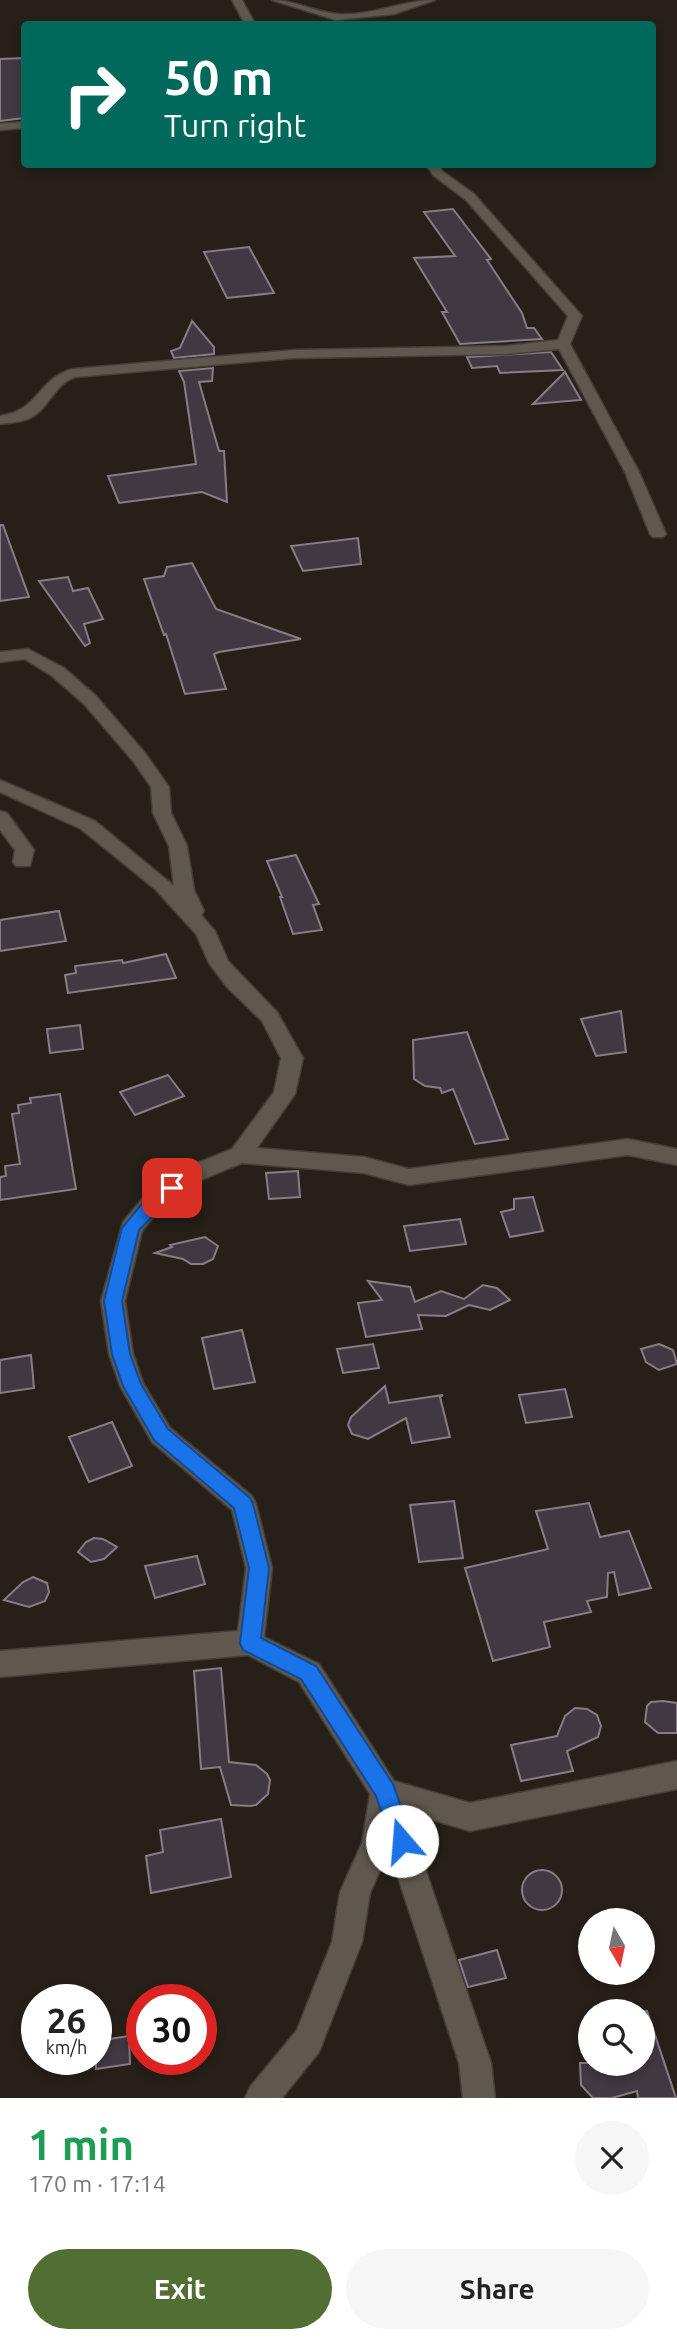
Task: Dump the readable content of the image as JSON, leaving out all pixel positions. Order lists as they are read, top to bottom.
{
  "north": "bottom",
  "page": {
    "turn": ["50 m", "Turn right"],
    "speed": "26 km/h",
    "limit": "30",
    "heading": ["1 min", "170 m · 17:14"],
    "buttons": ["Exit", "Share"]
  }
}
